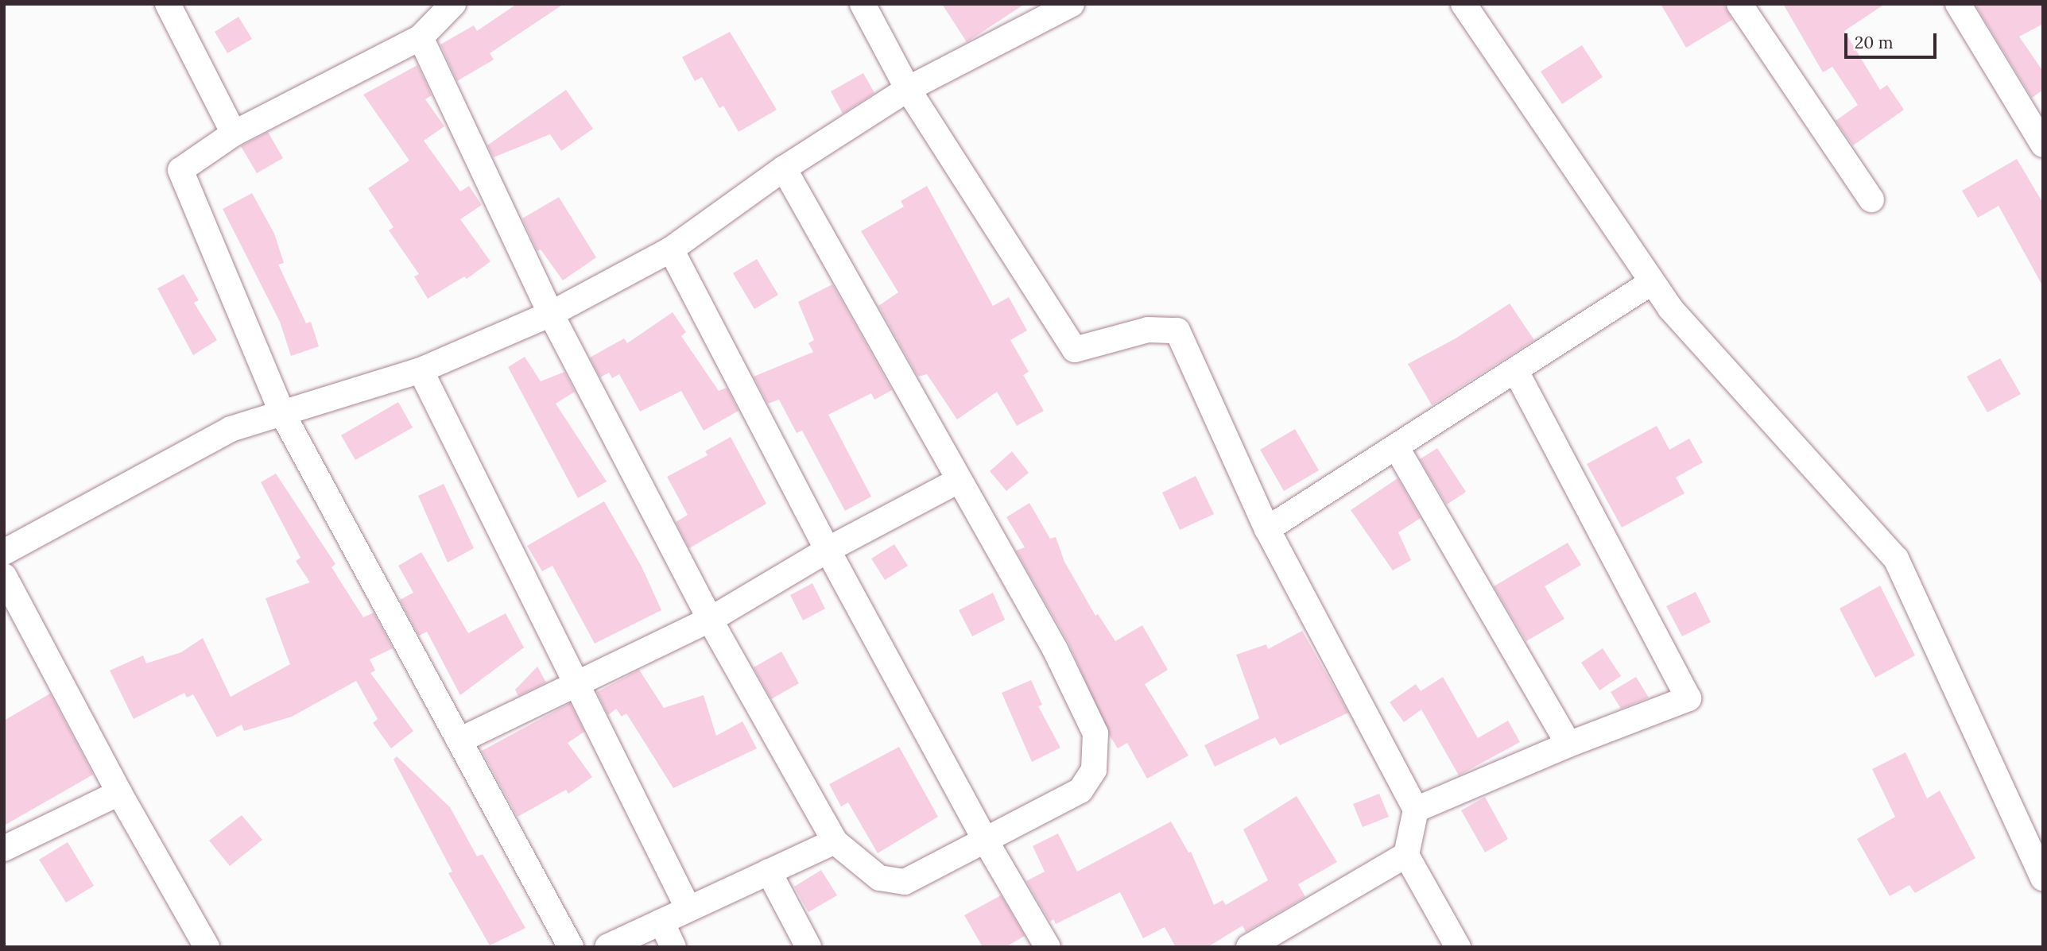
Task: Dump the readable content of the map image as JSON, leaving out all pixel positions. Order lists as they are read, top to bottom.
{
  "scale_bar": "20 m"
}
